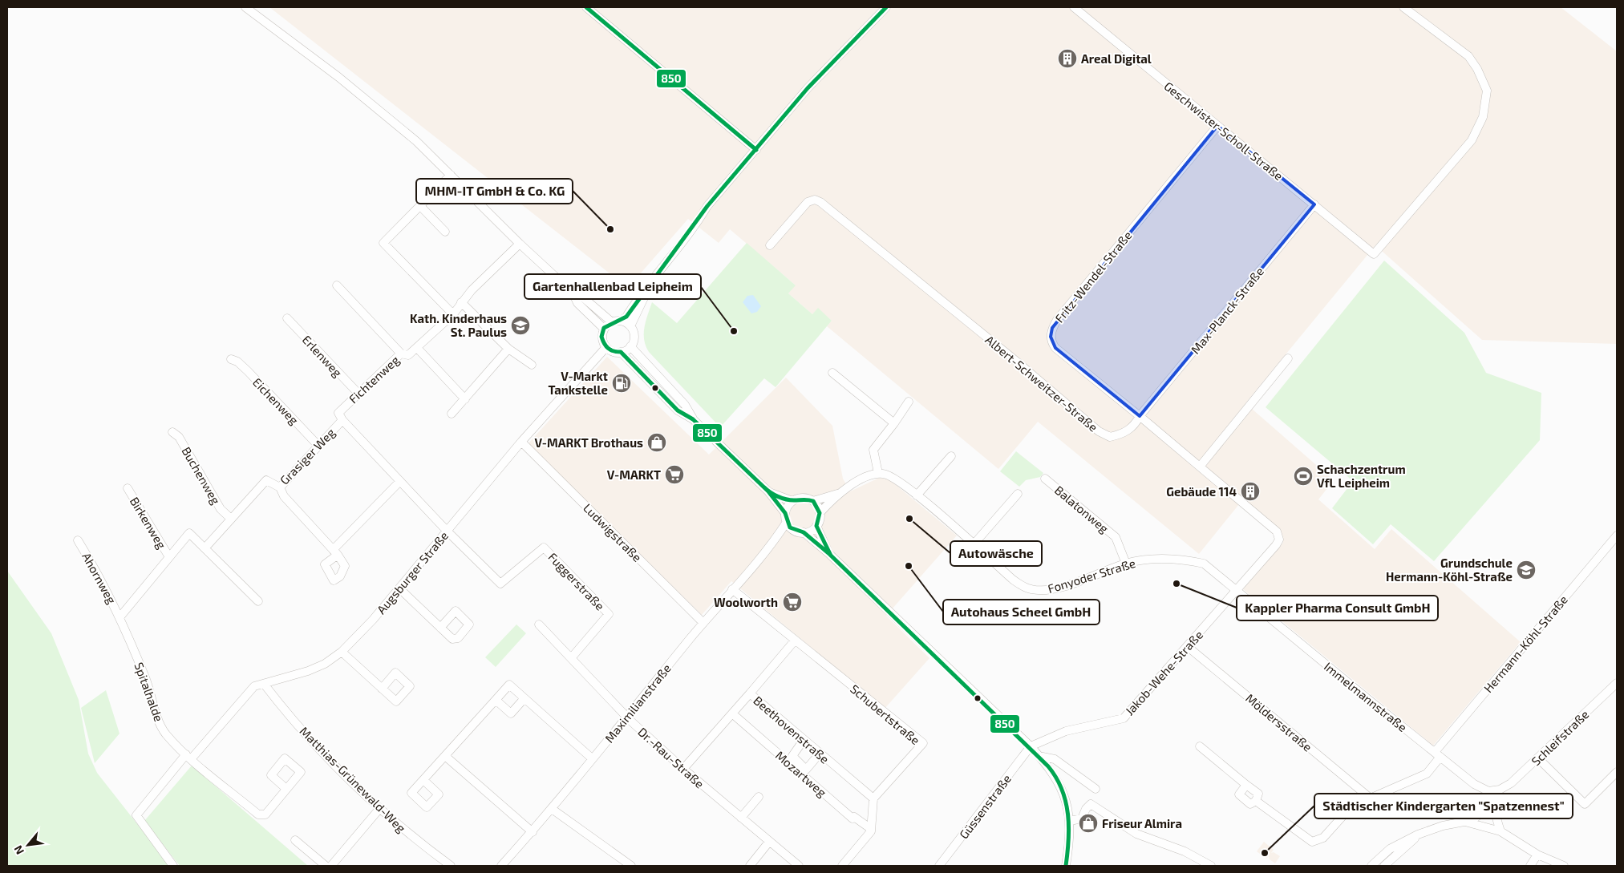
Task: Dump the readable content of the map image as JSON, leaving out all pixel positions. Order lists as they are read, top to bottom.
{
  "streets": {
    "street": [
      "Geschwister-Scholl-Straße",
      "Fritz-Wendel-Straße",
      "Max-Planck-Straße",
      "Erlenweg",
      "Fichtenweg",
      "Albert-Schweitzer-Straße",
      "Eichenweg",
      "Grasiger Weg",
      "Buchenweg",
      "Balatonweg",
      "Birkenweg",
      "Ludwigstraße",
      "Augsburger Straße",
      "Fonyoder Straße",
      "Ahornweg",
      "Fuggerstraße",
      "Hermann-Köhl-Straße",
      "Jakob-Wehe-Straße",
      "Spitalhalde",
      "Immelmannstraße",
      "Maximilianstraße",
      "Schubertstraße",
      "Möldersstraße",
      "Beethovenstraße",
      "Schleifstraße",
      "Dr.-Rau-Straße",
      "Mozartweg",
      "Matthias-Grünewald-Weg",
      "Güssenstraße"
    ]
  },
  "crossings": [
    ["Geschwister-Scholl-Straße", "Fritz-Wendel-Straße"],
    ["Geschwister-Scholl-Straße", "Max-Planck-Straße"],
    ["Fritz-Wendel-Straße", "Max-Planck-Straße"],
    ["Fritz-Wendel-Straße", "Albert-Schweitzer-Straße"],
    ["Max-Planck-Straße", "Albert-Schweitzer-Straße"],
    ["Erlenweg", "Fichtenweg"],
    ["Fichtenweg", "Grasiger Weg"],
    ["Eichenweg", "Grasiger Weg"],
    ["Grasiger Weg", "Buchenweg"],
    ["Balatonweg", "Fonyoder Straße"],
    ["Ludwigstraße", "Augsburger Straße"],
    ["Ludwigstraße", "Maximilianstraße"],
    ["Augsburger Straße", "Fuggerstraße"],
    ["Augsburger Straße", "Spitalhalde"],
    ["Augsburger Straße", "Matthias-Grünewald-Weg"],
    ["Fonyoder Straße", "Jakob-Wehe-Straße"],
    ["Fonyoder Straße", "Immelmannstraße"],
    ["Ahornweg", "Spitalhalde"],
    ["Fuggerstraße", "Dr.-Rau-Straße"],
    ["Hermann-Köhl-Straße", "Immelmannstraße"],
    ["Hermann-Köhl-Straße", "Möldersstraße"],
    ["Jakob-Wehe-Straße", "Immelmannstraße"],
    ["Jakob-Wehe-Straße", "Möldersstraße"],
    ["Jakob-Wehe-Straße", "Güssenstraße"],
    ["Immelmannstraße", "Schleifstraße"],
    ["Maximilianstraße", "Schubertstraße"],
    ["Maximilianstraße", "Dr.-Rau-Straße"],
    ["Schubertstraße", "Beethovenstraße"],
    ["Beethovenstraße", "Dr.-Rau-Straße"],
    ["Beethovenstraße", "Mozartweg"]
  ],
  "places": {
    "building": ["Areal Digital", "Gebäude 114"],
    "other": [
      "MHM-IT GmbH & Co. KG",
      "Gartenhallenbad Leipheim",
      "Autowäsche",
      "Autohaus Scheel GmbH",
      "Kappler Pharma Consult GmbH",
      "Städtischer Kindergarten \"Spatzennest\""
    ],
    "school or university": ["Kath. Kinderhaus St. Paulus", "Grundschule Hermann-Köhl-Straße"],
    "fuel station": ["V-Markt Tankstelle"],
    "shop": ["V-MARKT Brothaus", "Friseur Almira"],
    "supermarket": ["V-MARKT", "Woolworth"],
    "sports": ["Schachzentrum VfL Leipheim"]
  },
  "lines": ["transit line 850"],
  "north": "bottom left"
}
